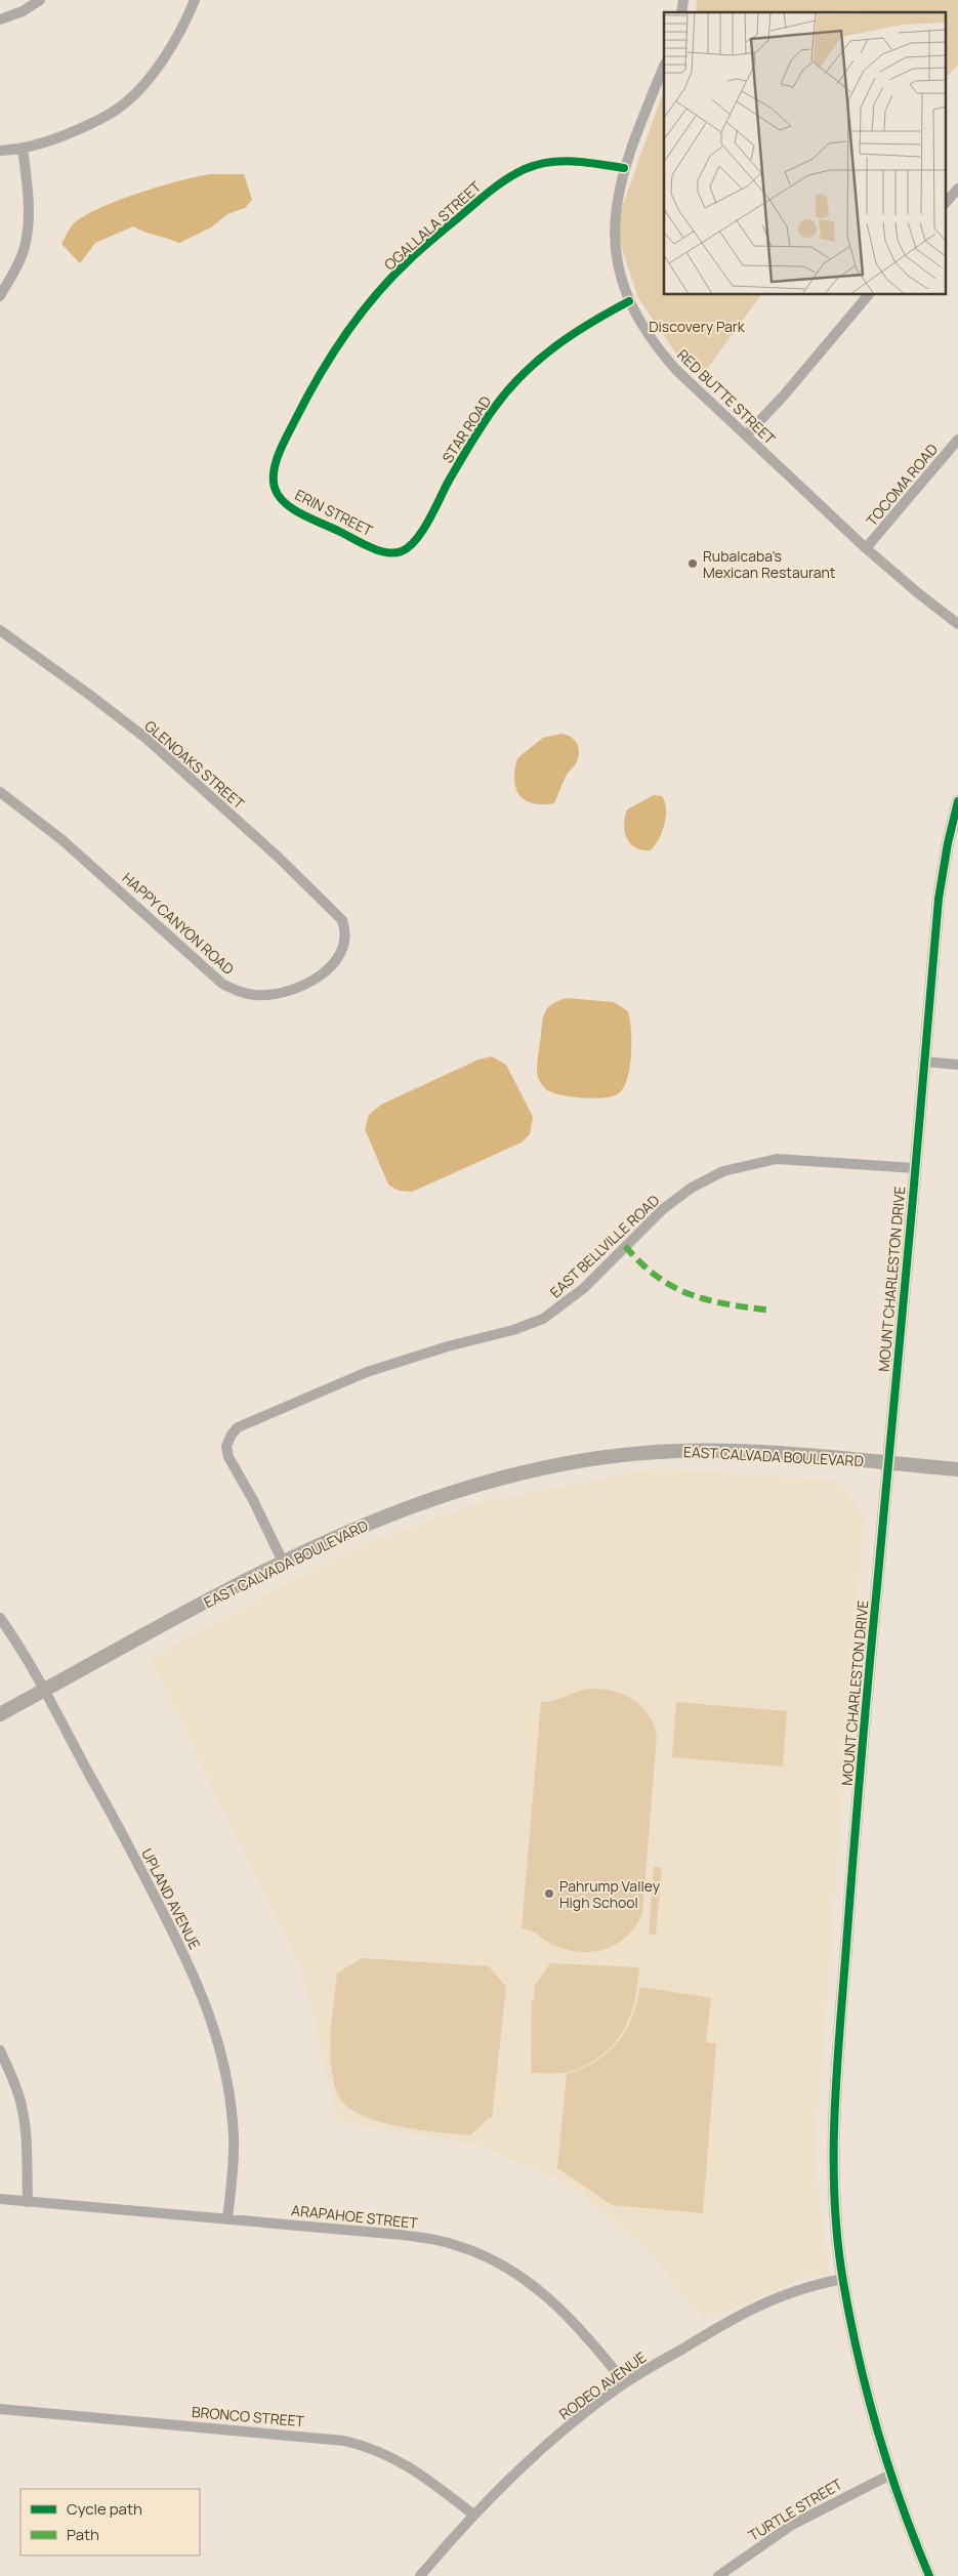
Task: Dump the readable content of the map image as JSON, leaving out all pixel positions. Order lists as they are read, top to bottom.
{
  "streets": {
    "main road": ["EAST CALVADA BOULEVARD"],
    "street": [
      "OGALLALA STREET",
      "RED BUTTE STREET",
      "STAR ROAD",
      "TOCOMA ROAD",
      "ERIN STREET",
      "GLENOAKS STREET",
      "HAPPY CANYON ROAD",
      "EAST BELLVILLE ROAD",
      "MOUNT CHARLESTON DRIVE",
      "UPLAND AVENUE",
      "ARAPAHOE STREET",
      "RODEO AVENUE",
      "BRONCO STREET",
      "TURTLE STREET"
    ]
  },
  "crossings": [
    ["OGALLALA STREET", "RED BUTTE STREET"],
    ["OGALLALA STREET", "ERIN STREET"],
    ["RED BUTTE STREET", "STAR ROAD"],
    ["RED BUTTE STREET", "TOCOMA ROAD"],
    ["STAR ROAD", "ERIN STREET"],
    ["GLENOAKS STREET", "HAPPY CANYON ROAD"],
    ["EAST BELLVILLE ROAD", "MOUNT CHARLESTON DRIVE"],
    ["EAST BELLVILLE ROAD", "EAST CALVADA BOULEVARD"],
    ["MOUNT CHARLESTON DRIVE", "EAST CALVADA BOULEVARD"],
    ["MOUNT CHARLESTON DRIVE", "RODEO AVENUE"],
    ["MOUNT CHARLESTON DRIVE", "TURTLE STREET"],
    ["EAST CALVADA BOULEVARD", "UPLAND AVENUE"],
    ["UPLAND AVENUE", "ARAPAHOE STREET"],
    ["ARAPAHOE STREET", "RODEO AVENUE"],
    ["RODEO AVENUE", "BRONCO STREET"]
  ],
  "parks": ["Discovery Park"],
  "places": ["Rubalcaba's Mexican Restaurant", "Pahrump Valley High School"],
  "legend": ["Cycle path", "Path"]
}
